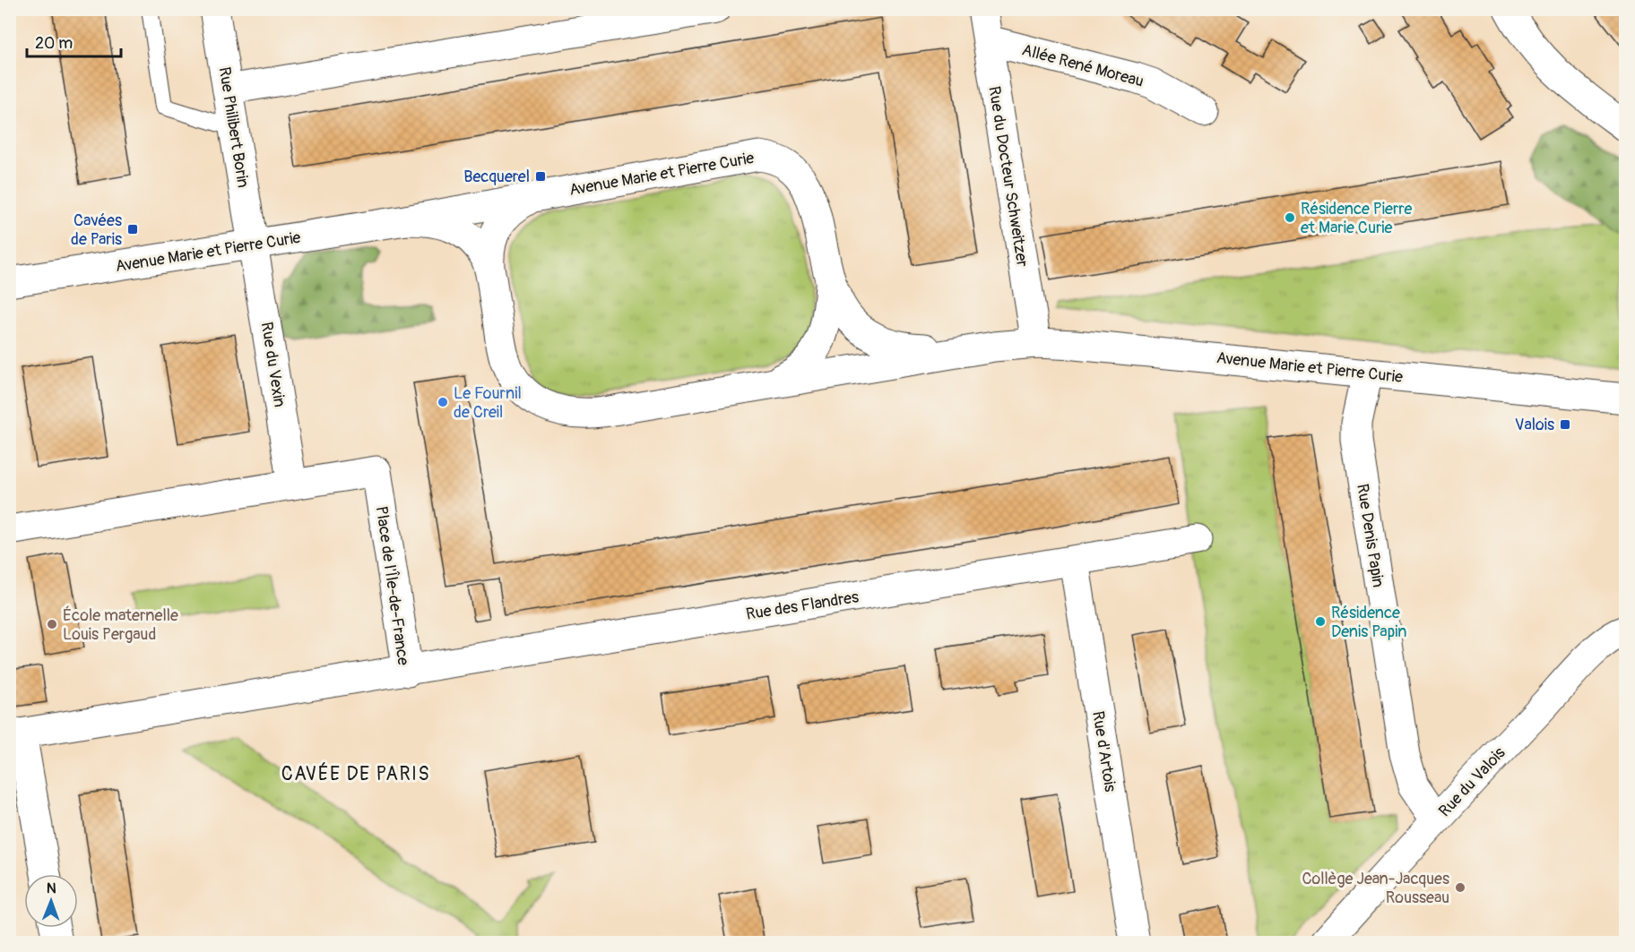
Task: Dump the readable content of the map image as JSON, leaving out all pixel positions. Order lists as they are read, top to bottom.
{
  "streets": {
    "street": [
      "Allée René Moreau",
      "Rue Philibert Borin",
      "Avenue Marie et Pierre Curie",
      "Rue du Docteur Schweitzer",
      "Rue du Vexin",
      "Rue Denis Papin",
      "Place de l'Île-de-France",
      "Rue des Flandres",
      "Rue d'Artois",
      "Rue du Valois"
    ]
  },
  "crossings": [
    ["Allée René Moreau", "Rue du Docteur Schweitzer"],
    ["Rue Philibert Borin", "Avenue Marie et Pierre Curie"],
    ["Rue Philibert Borin", "Rue du Vexin"],
    ["Avenue Marie et Pierre Curie", "Rue du Docteur Schweitzer"],
    ["Avenue Marie et Pierre Curie", "Rue du Vexin"],
    ["Avenue Marie et Pierre Curie", "Rue Denis Papin"],
    ["Rue du Vexin", "Place de l'Île-de-France"],
    ["Rue Denis Papin", "Rue du Valois"],
    ["Place de l'Île-de-France", "Rue des Flandres"],
    ["Rue des Flandres", "Rue d'Artois"]
  ],
  "districts": ["CAVÉE DE PARIS"],
  "places": {
    "transit": ["Becquerel", "Cavées de Paris", "Valois"],
    "other": [
      "Résidence Pierre et Marie Curie",
      "Le Fournil de Creil",
      "Résidence Denis Papin",
      "École maternelle Louis Pergaud",
      "Collège Jean-Jacques Rousseau"
    ]
  },
  "scale_bar": "20 m",
  "north": "top"
}
